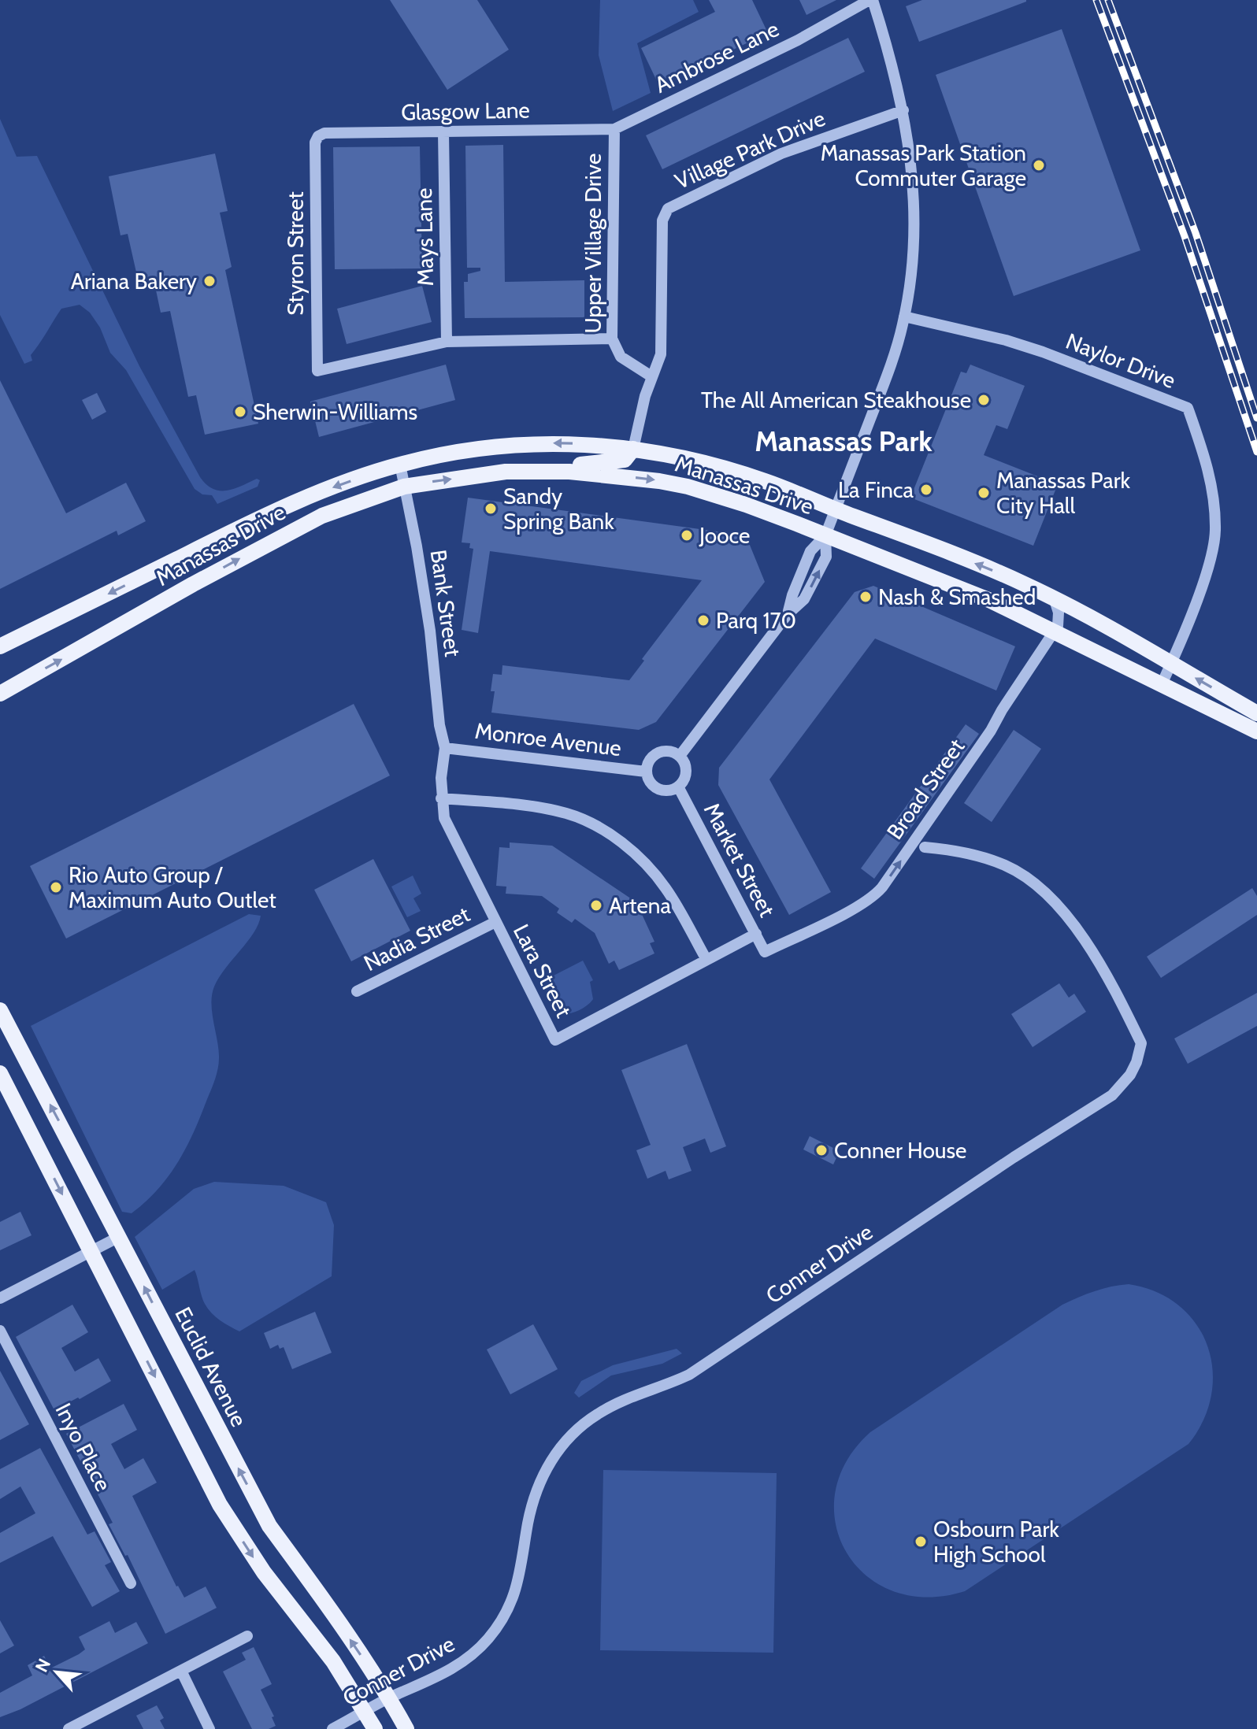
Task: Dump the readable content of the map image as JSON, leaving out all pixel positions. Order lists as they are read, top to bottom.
{
  "streets": {
    "main road": ["Manassas Drive", "Euclid Avenue"],
    "street": [
      "Ambrose Lane",
      "Glasgow Lane",
      "Village Park Drive",
      "Mays Lane",
      "Upper Village Drive",
      "Styron Street",
      "Naylor Drive",
      "Bank Street",
      "Monroe Avenue",
      "Broad Street",
      "Market Street",
      "Nadia Street",
      "Lara Street",
      "Conner Drive",
      "Inyo Place"
    ]
  },
  "crossings": [
    ["Ambrose Lane", "Glasgow Lane"],
    ["Ambrose Lane", "Upper Village Drive"],
    ["Glasgow Lane", "Mays Lane"],
    ["Glasgow Lane", "Upper Village Drive"],
    ["Glasgow Lane", "Styron Street"],
    ["Village Park Drive", "Upper Village Drive"],
    ["Village Park Drive", "Manassas Drive"],
    ["Mays Lane", "Styron Street"],
    ["Naylor Drive", "Manassas Drive"],
    ["Manassas Drive", "Bank Street"],
    ["Manassas Drive", "Broad Street"],
    ["Bank Street", "Monroe Avenue"],
    ["Bank Street", "Lara Street"],
    ["Monroe Avenue", "Market Street"],
    ["Monroe Avenue", "Lara Street"],
    ["Broad Street", "Market Street"],
    ["Market Street", "Lara Street"],
    ["Nadia Street", "Lara Street"],
    ["Conner Drive", "Euclid Avenue"]
  ],
  "one_way": ["Broad Street"],
  "districts": ["Manassas Park"],
  "places": [
    "Manassas Park Station Commuter Garage",
    "Ariana Bakery",
    "The All American Steakhouse",
    "Sherwin-Williams",
    "La Finca",
    "Manassas Park City Hall",
    "Sandy Spring Bank",
    "Jooce",
    "Nash & Smashed",
    "Parq 170",
    "Rio Auto Group / Maximum Auto Outlet",
    "Artena",
    "Conner House",
    "Osbourn Park High School"
  ],
  "north": "top left"
}
